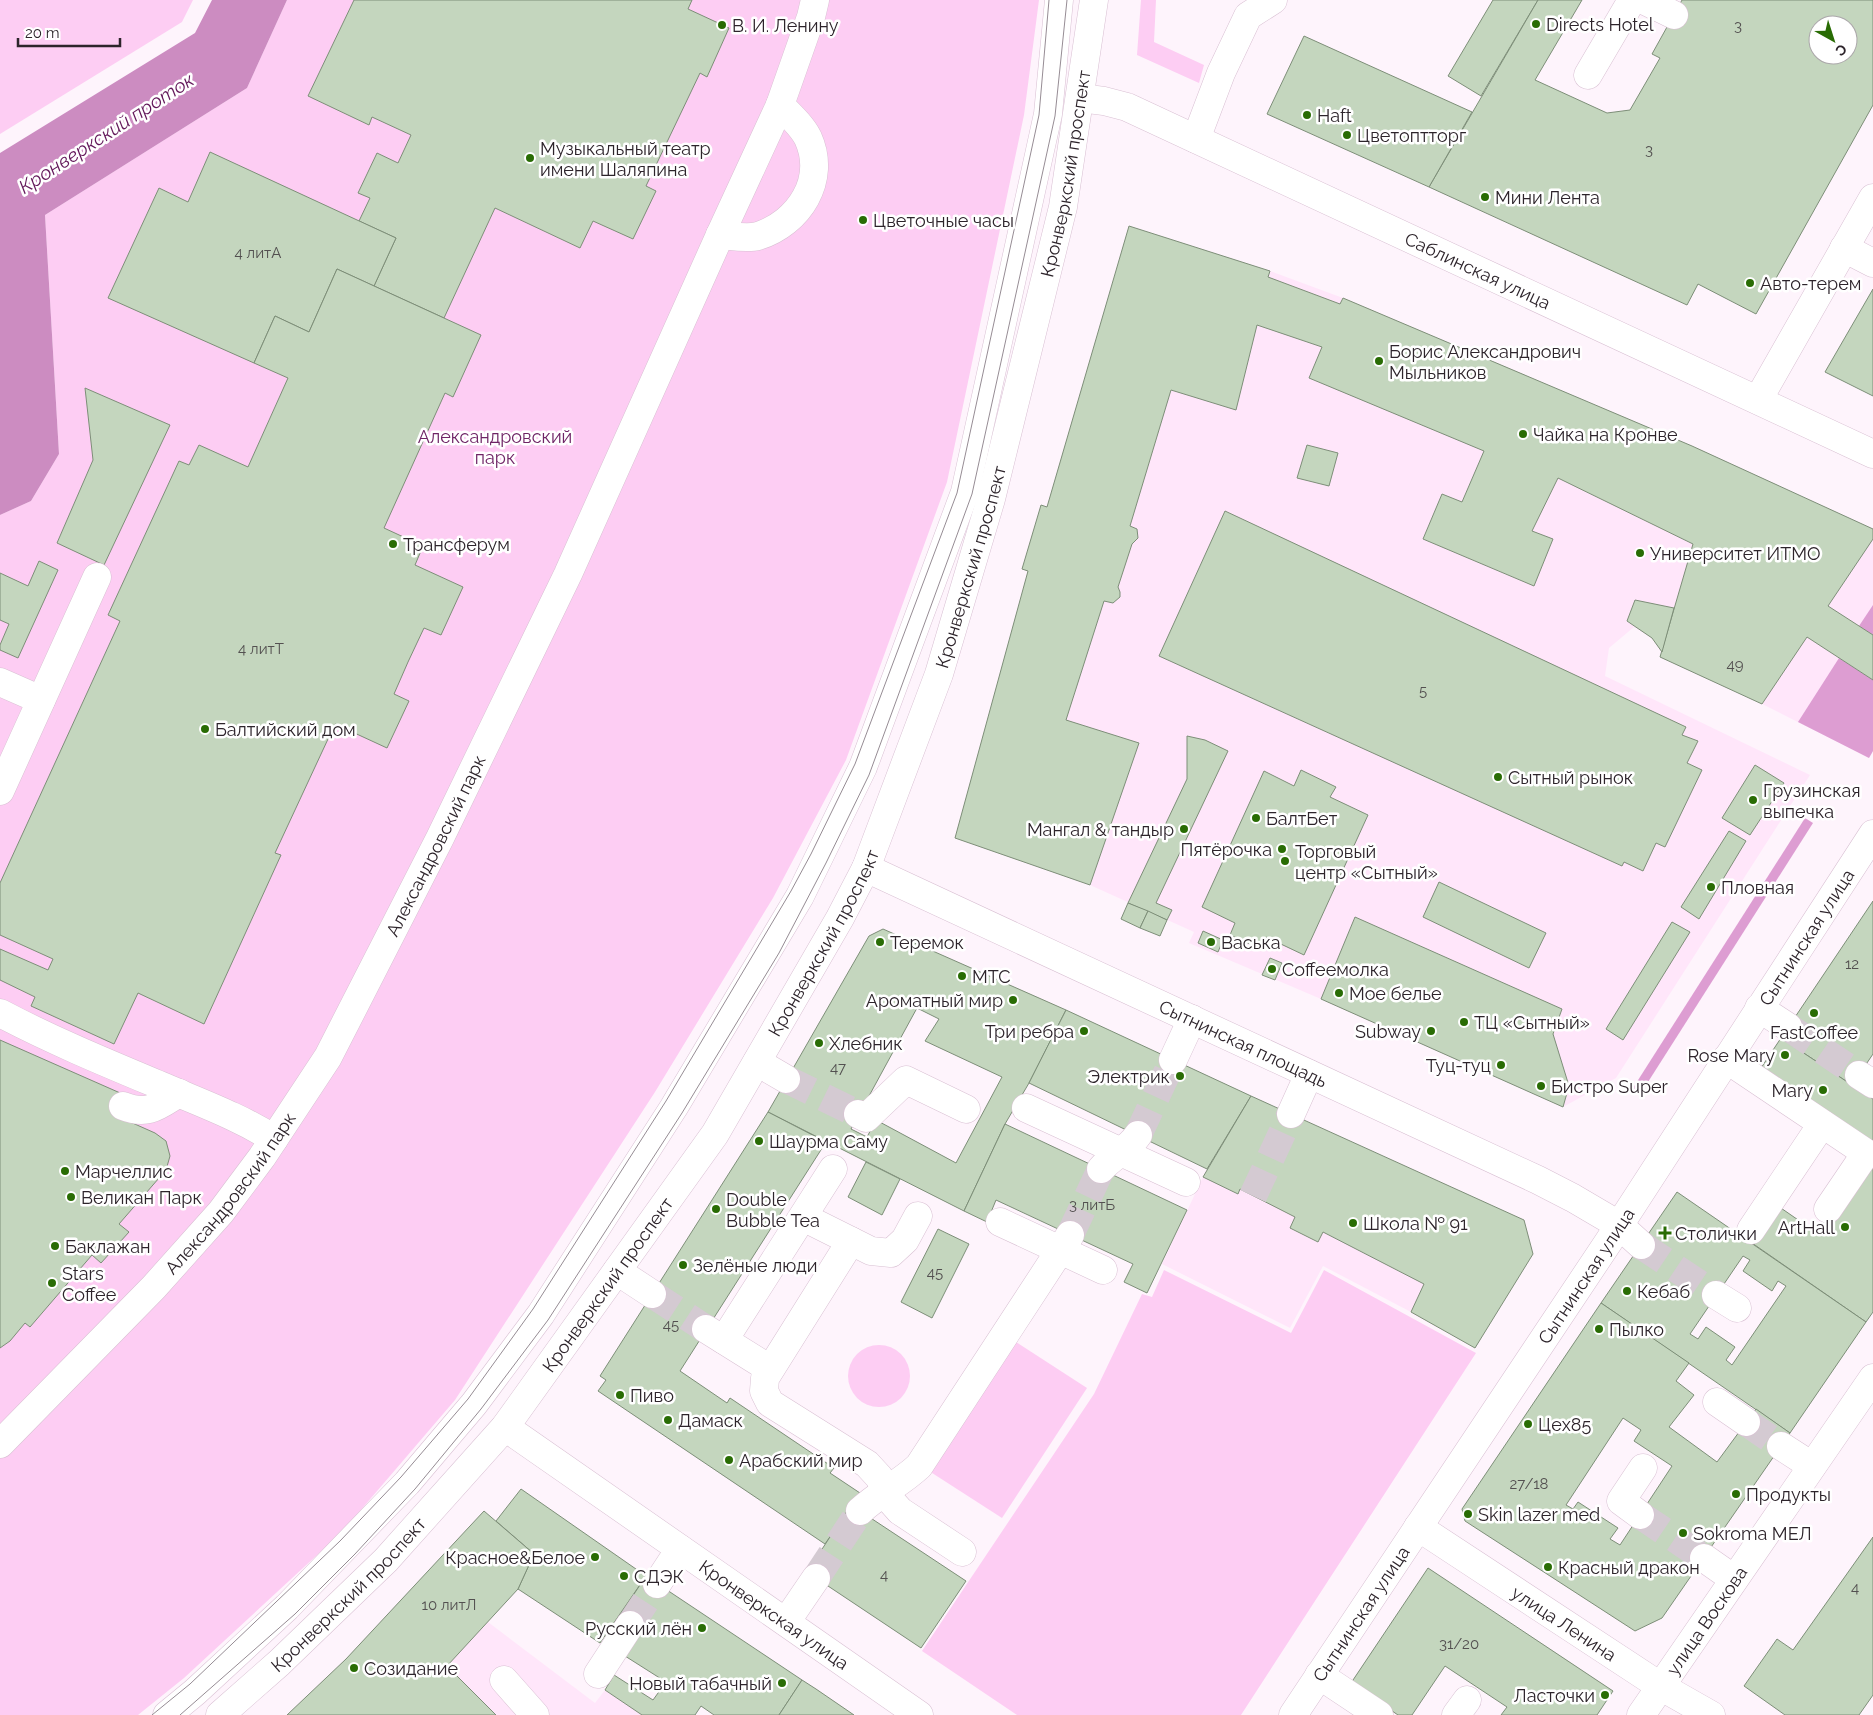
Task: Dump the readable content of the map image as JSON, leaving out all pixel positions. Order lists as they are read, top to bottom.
{
  "streets": {
    "street": [
      "Кронверкский проспект",
      "Саблинская улица",
      "Александровский парк",
      "Сытнинская улица",
      "Сытнинская площадь",
      "Кронверкская улица",
      "улица Воскова",
      "улица Ленина"
    ]
  },
  "crossings": [
    ["Кронверкский проспект", "Саблинская улица"],
    ["Кронверкский проспект", "Сытнинская площадь"],
    ["Кронверкский проспект", "Кронверкская улица"],
    ["Сытнинская улица", "Сытнинская площадь"],
    ["Сытнинская улица", "улица Ленина"],
    ["улица Воскова", "улица Ленина"]
  ],
  "water": ["Кронверкский проток"],
  "parks": ["Александровский парк"],
  "places": {
    "other": [
      "Directs Hotel",
      "В. И. Ленину",
      "Haft",
      "Цветоптторг",
      "Музыкальный театр имени Шаляпина",
      "Мини Лента",
      "Цветочные часы",
      "Авто-терем",
      "Борис Александрович Мыльников",
      "Чайка на Кронве",
      "Трансферум",
      "Университет ИТМО",
      "Балтийский дом",
      "Сытный рынок",
      "Грузинская выпечка",
      "БалтБет",
      "Мангал & тандыр",
      "Пятёрочка",
      "Торговый центр «Сытный»",
      "Пловная",
      "Теремок",
      "Васька",
      "Coffeeмолка",
      "МТС",
      "Мое белье",
      "Ароматный мир",
      "FastCoffee",
      "ТЦ «Сытный»",
      "Три ребра",
      "Subway",
      "Хлебник",
      "Rose Mary",
      "Туц-туц",
      "Электрик",
      "Бистро Super",
      "Mary",
      "Шаурма Саму",
      "Марчеллис",
      "Великан Парк",
      "Double Bubble Tea",
      "Школа № 91",
      "ArtHall",
      "Баклажан",
      "Зелёные люди",
      "Stars Coffee",
      "Кебаб",
      "Пылко",
      "Пиво",
      "Дамаск",
      "Цех85",
      "Арабский мир",
      "Продукты",
      "Skin lazer med",
      "Sokroma МЕЛ",
      "Красное&Белое",
      "Красный дракон",
      "СДЭК",
      "Русский лён",
      "Созидание",
      "Новый табачный",
      "Ласточки"
    ],
    "health": ["Столички"]
  },
  "house_numbers": [
    "3",
    "3",
    "4 литА",
    "4 литТ",
    "49",
    "5",
    "12",
    "47",
    "3 литБ",
    "45",
    "45",
    "27/18",
    "4",
    "4",
    "10 литЛ",
    "31/20"
  ],
  "scale_bar": "20 m",
  "north": "bottom right"
}
